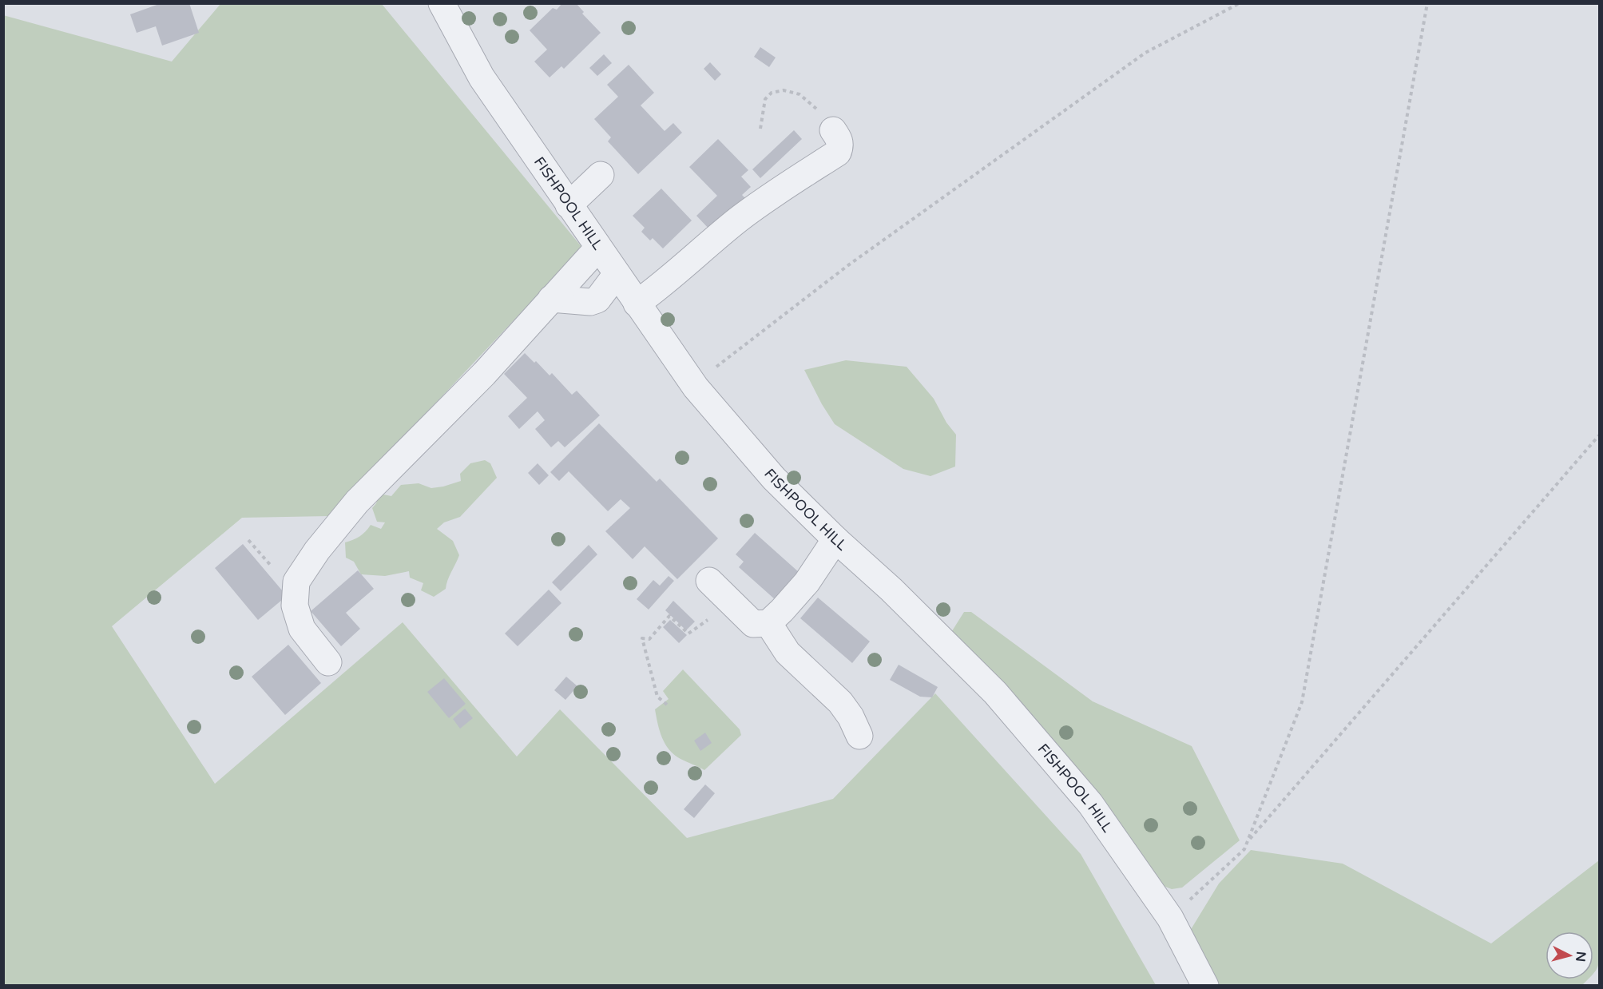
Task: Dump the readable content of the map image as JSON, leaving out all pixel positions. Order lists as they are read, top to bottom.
{
  "streets": {
    "street": ["FISHPOOL HILL"]
  },
  "north": "right"
}
